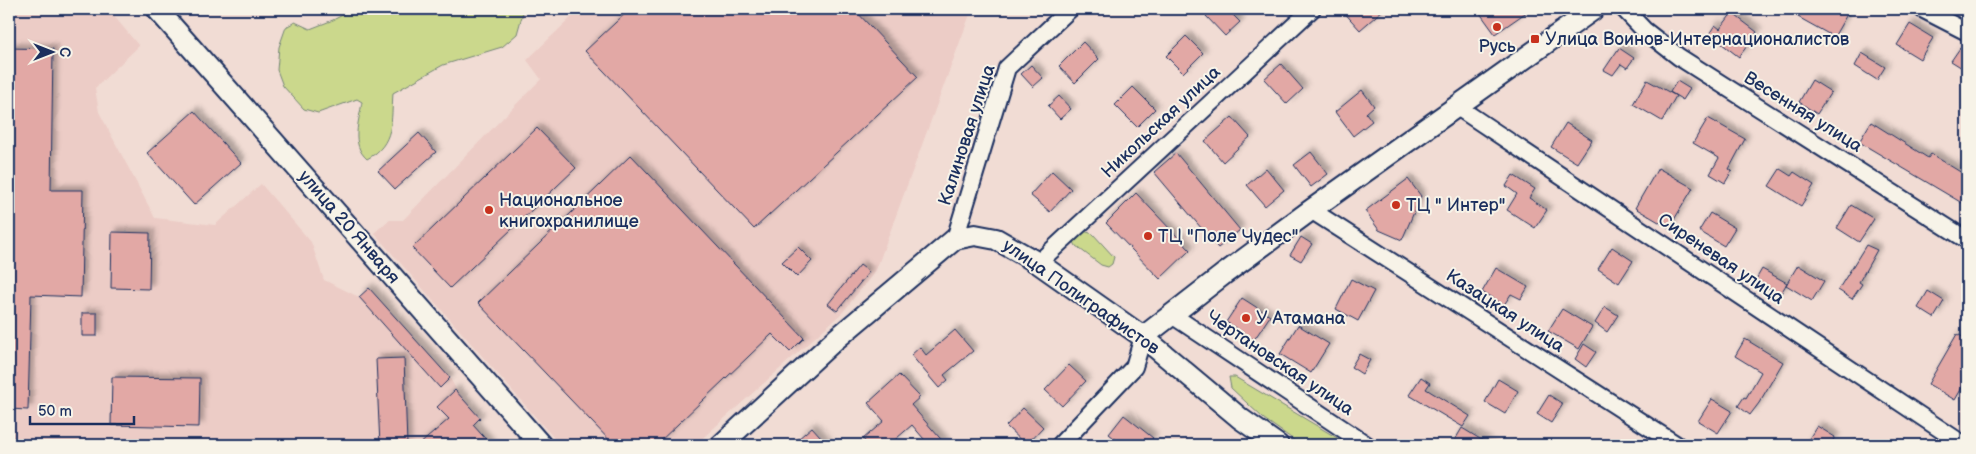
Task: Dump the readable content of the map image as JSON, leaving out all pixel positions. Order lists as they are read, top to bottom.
{
  "streets": {
    "street": [
      "Весенняя улица",
      "Никольская улица",
      "Калиновая улица",
      "улица 20 Января",
      "Сиреневая улица",
      "улица Полиграфистов",
      "Казацкая улица",
      "Чертановская улица"
    ]
  },
  "crossings": [
    ["Никольская улица", "улица Полиграфистов"],
    ["Калиновая улица", "улица Полиграфистов"]
  ],
  "places": {
    "other": [
      "Русь",
      "ТЦ \" Интер\"",
      "Национальное книгохранилище",
      "ТЦ \"Поле Чудес\"",
      "У Атамана"
    ],
    "transit": ["Улица Воинов-Интернационалистов"]
  },
  "scale_bar": "50 m",
  "north": "right"
}
